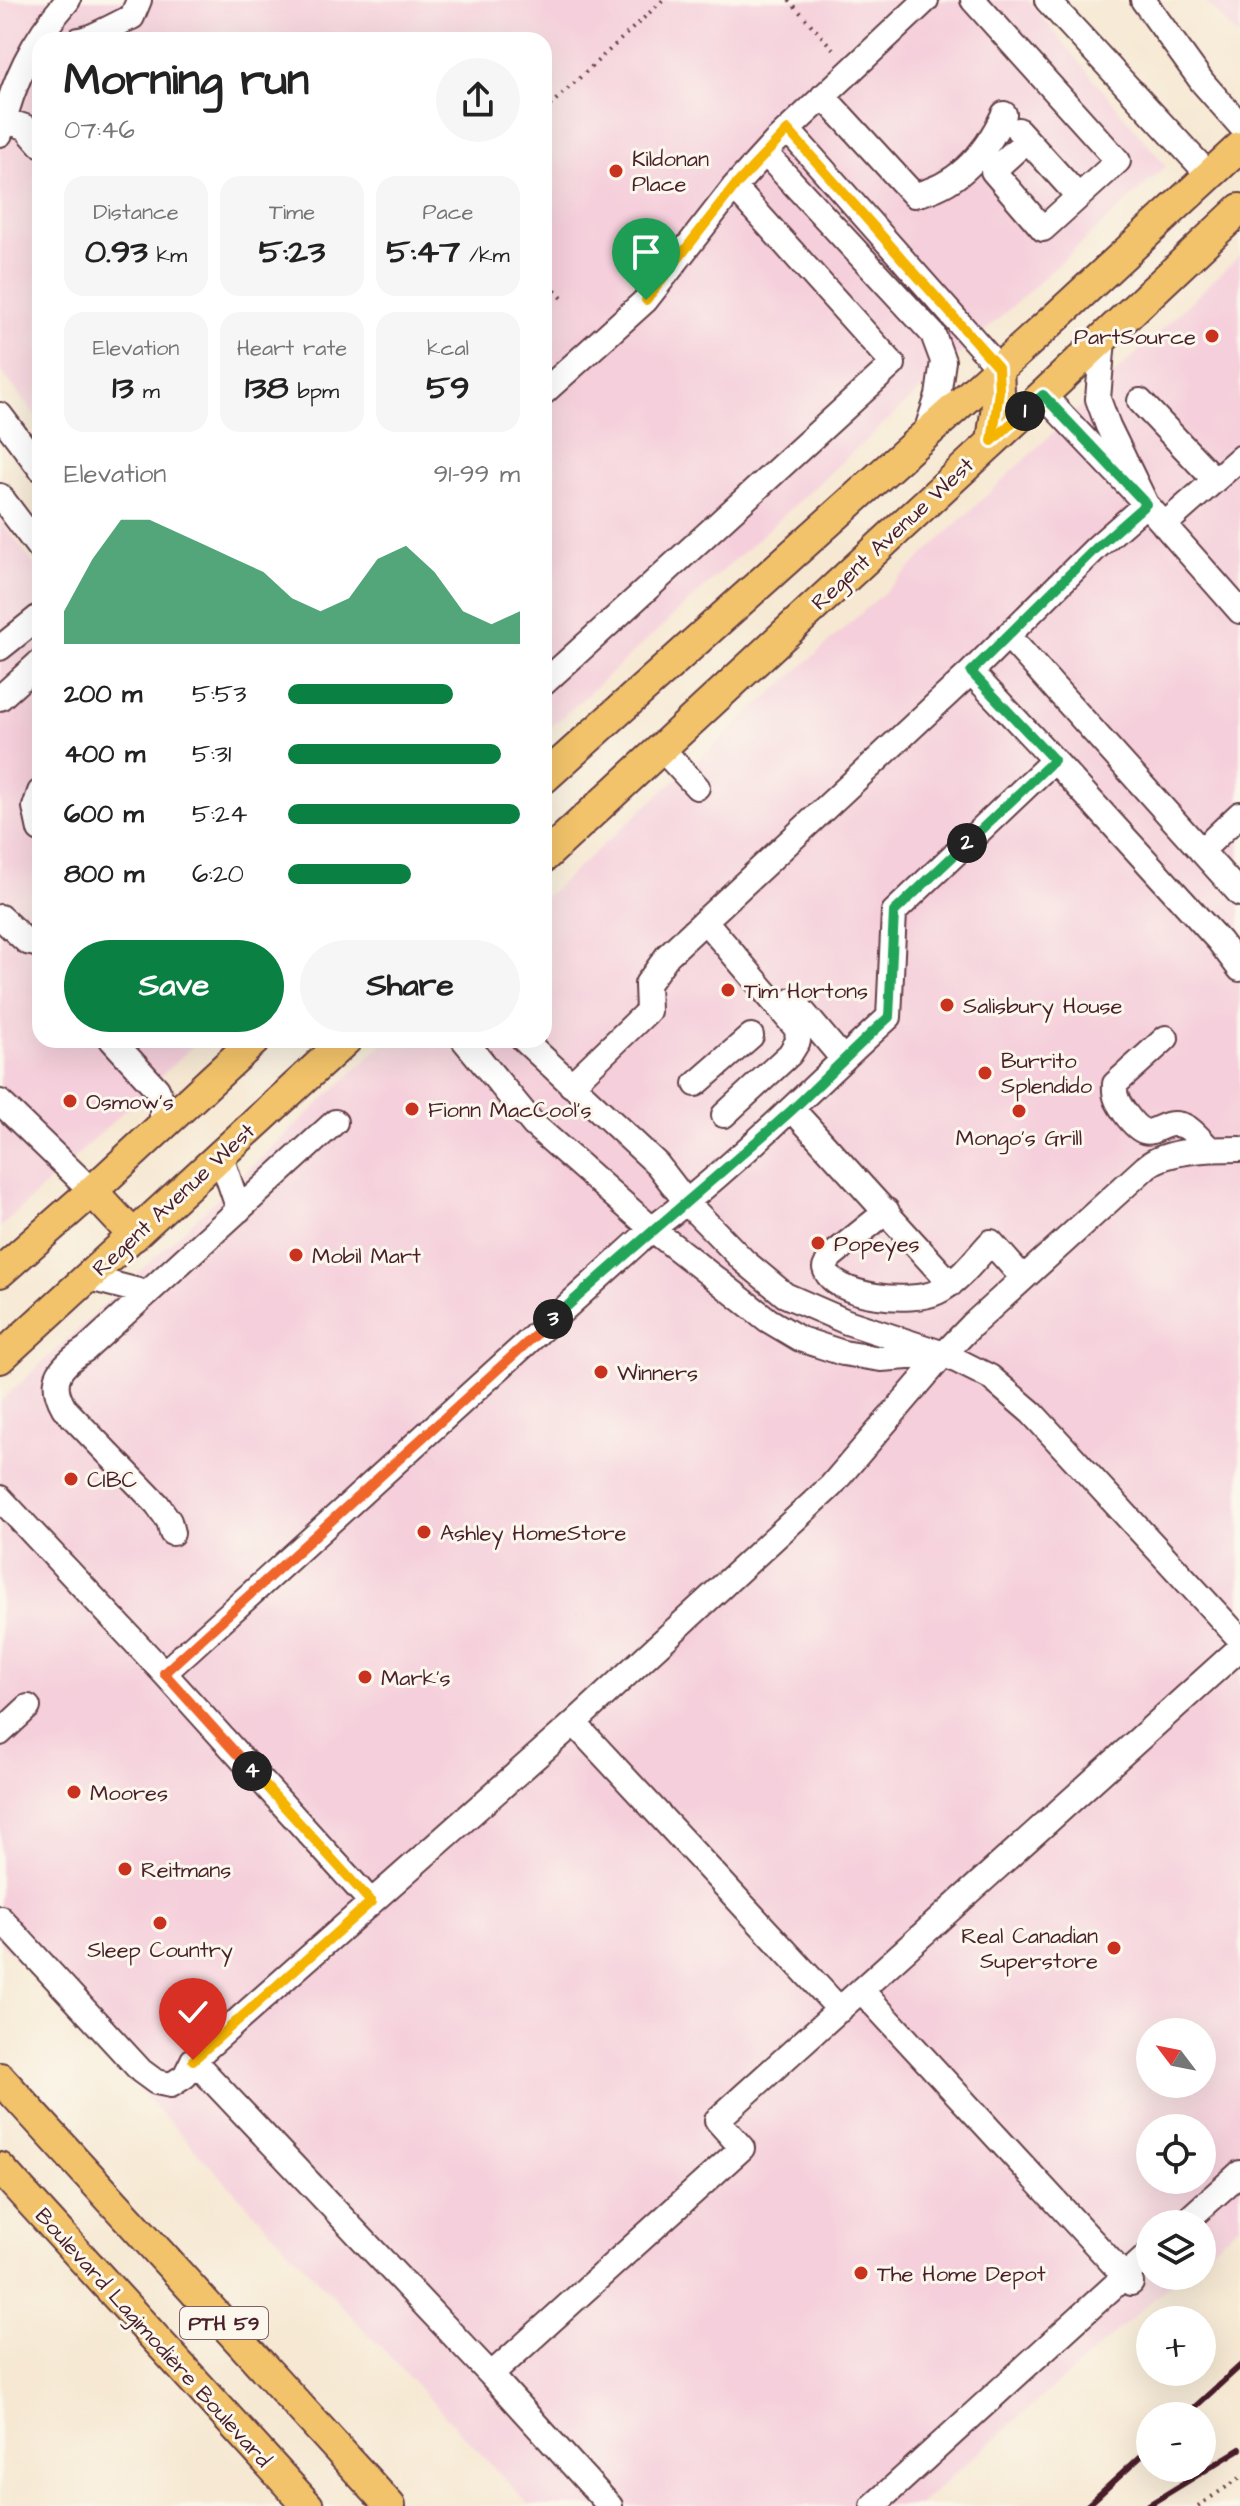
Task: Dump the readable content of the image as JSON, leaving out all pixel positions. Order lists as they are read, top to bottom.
{
  "streets": {
    "main road": ["Regent Avenue West", "PTH 59", "Boulevard Lagimodière Boulevard"]
  },
  "places": [
    "Kildonan Place",
    "PartSource",
    "Tim Hortons",
    "Salisbury House",
    "Burrito Splendido",
    "Osmow's",
    "Fionn MacCool’s",
    "Mongo's Grill",
    "Popeyes",
    "Mobil Mart",
    "Winners",
    "CIBC",
    "Ashley HomeStore",
    "Mark's",
    "Moores",
    "Reitmans",
    "Sleep Country",
    "Real Canadian Superstore",
    "The Home Depot"
  ],
  "north": "top left",
  "page": {
    "heading": ["Morning run", "07:46"],
    "stats": [
      ["Distance", "0.93 km"],
      ["Time", "5:23"],
      ["Pace", "5:47 /km"],
      ["Elevation", "13 m"],
      ["Heart rate", "138 bpm"],
      ["kcal", "59"]
    ],
    "pins": [
      "1",
      "2",
      "3",
      "4"
    ],
    "chart": ["Elevation", "91–99 m"],
    "list": [
      {
        "name": "200 m",
        "note": "5:53"
      },
      {
        "name": "400 m",
        "note": "5:31"
      },
      {
        "name": "600 m",
        "note": "5:24"
      },
      {
        "name": "800 m",
        "note": "6:20"
      }
    ],
    "buttons": ["Save", "Share"],
    "map_buttons": ["+", "−"]
  }
}
